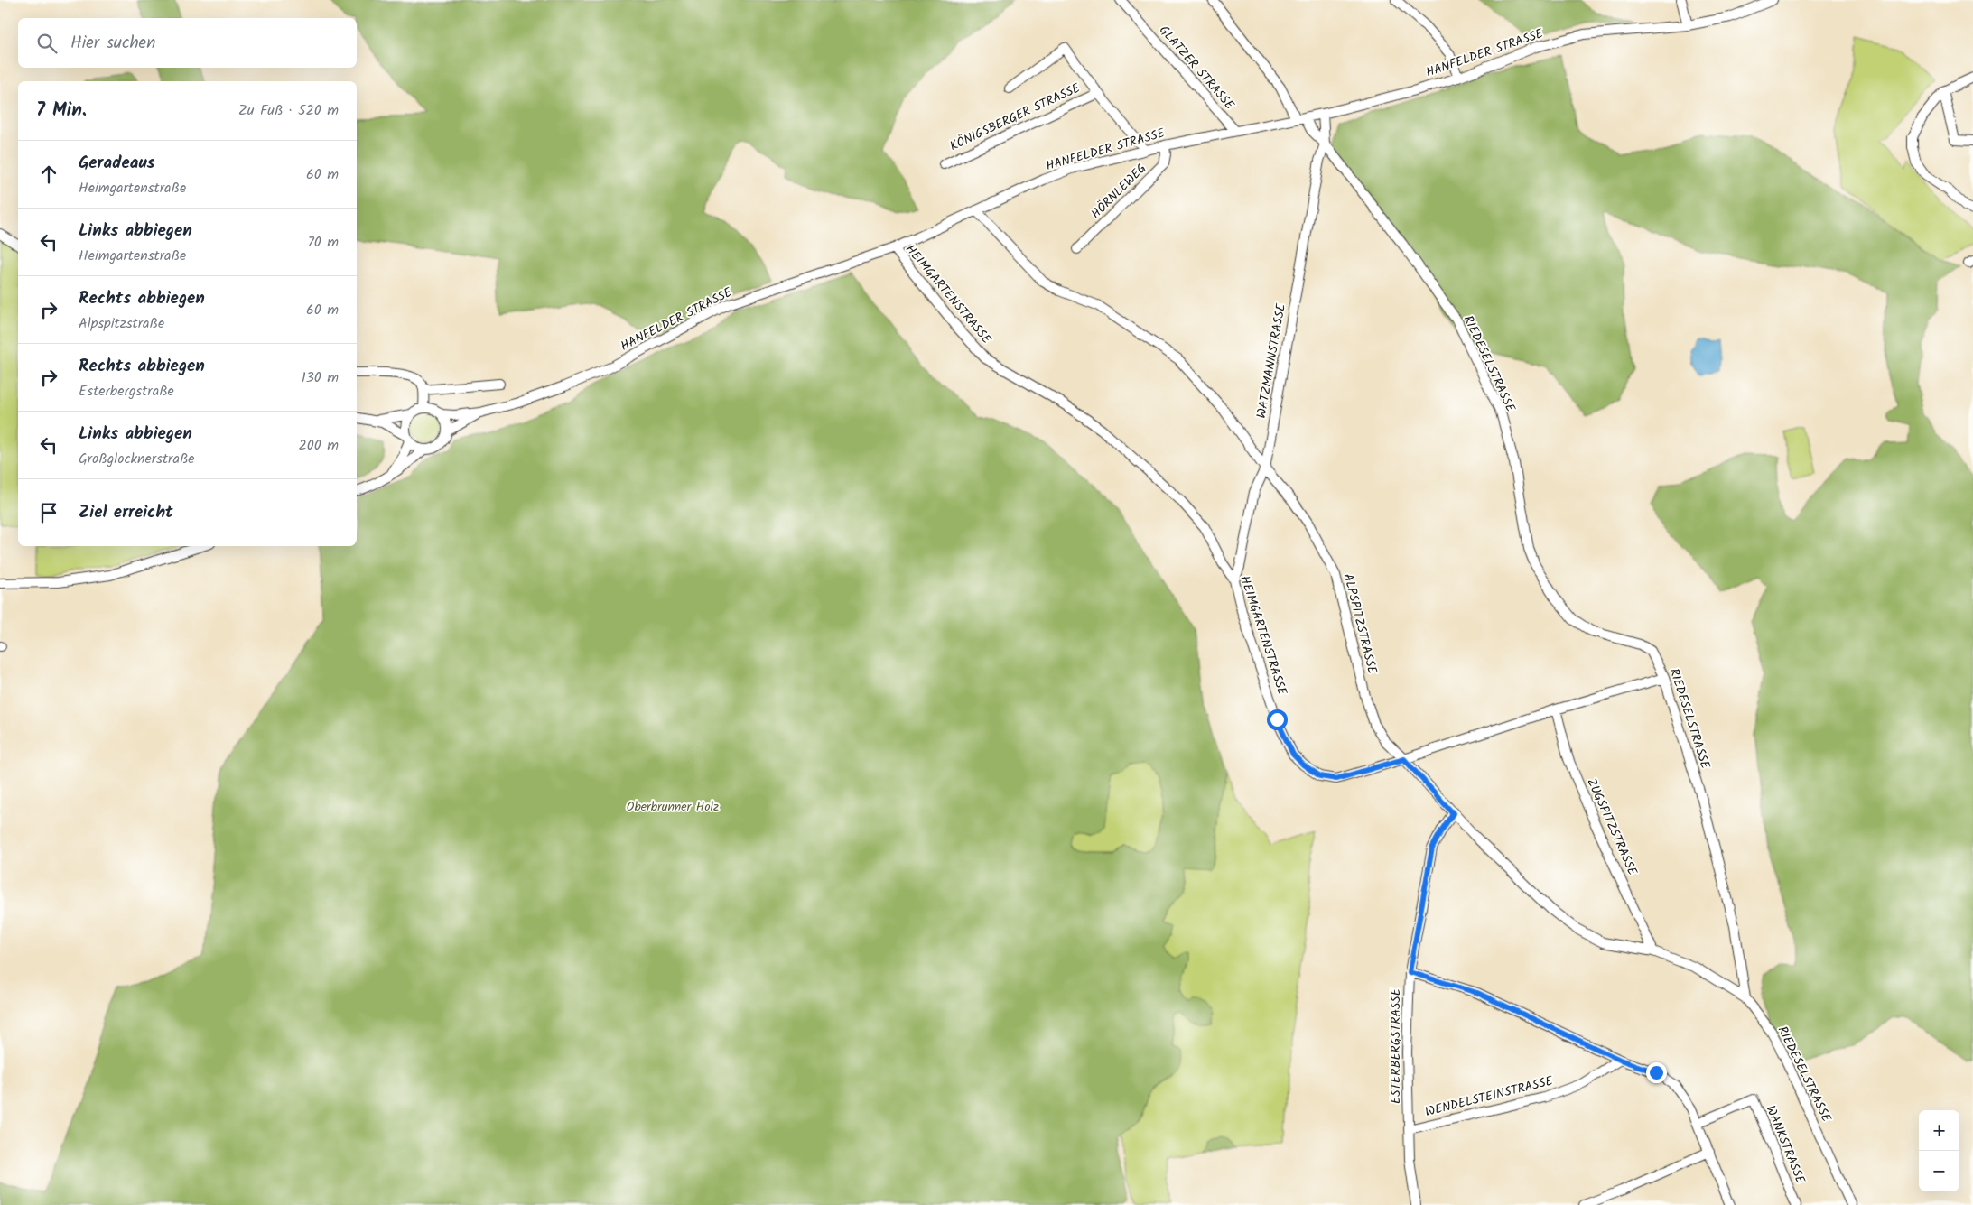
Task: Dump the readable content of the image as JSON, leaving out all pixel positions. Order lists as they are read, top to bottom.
{
  "streets": {
    "street": [
      "HANFELDER STRASSE",
      "GLATZER STRASSE",
      "KÖNIGSBERGER STRASSE",
      "HÖRNLEWEG",
      "HEIMGARTENSTRASSE",
      "WATZMANNSTRASSE",
      "RIEDESELSTRASSE",
      "ALPSPITZSTRASSE",
      "ZUGSPITZSTRASSE",
      "ESTERBERGSTRASSE",
      "WENDELSTEINSTRASSE",
      "WANKSTRASSE"
    ]
  },
  "crossings": [
    ["HANFELDER STRASSE", "GLATZER STRASSE"],
    ["HANFELDER STRASSE", "KÖNIGSBERGER STRASSE"],
    ["HANFELDER STRASSE", "HÖRNLEWEG"],
    ["HANFELDER STRASSE", "HEIMGARTENSTRASSE"],
    ["HANFELDER STRASSE", "RIEDESELSTRASSE"],
    ["HANFELDER STRASSE", "ALPSPITZSTRASSE"],
    ["HEIMGARTENSTRASSE", "WATZMANNSTRASSE"],
    ["HEIMGARTENSTRASSE", "RIEDESELSTRASSE"],
    ["HEIMGARTENSTRASSE", "ALPSPITZSTRASSE"],
    ["HEIMGARTENSTRASSE", "ZUGSPITZSTRASSE"],
    ["WATZMANNSTRASSE", "RIEDESELSTRASSE"],
    ["WATZMANNSTRASSE", "ALPSPITZSTRASSE"],
    ["RIEDESELSTRASSE", "ALPSPITZSTRASSE"],
    ["ALPSPITZSTRASSE", "ZUGSPITZSTRASSE"],
    ["ALPSPITZSTRASSE", "ESTERBERGSTRASSE"],
    ["ESTERBERGSTRASSE", "WENDELSTEINSTRASSE"]
  ],
  "parks": ["Oberbrunner Holz"],
  "page": {
    "search": "Hier suchen",
    "heading": ["7 Min.", "Zu Fuß · 520 m"],
    "list": [
      ["Geradeaus", "Heimgartenstraße", "60 m"],
      ["Links abbiegen", "Heimgartenstraße", "70 m"],
      ["Rechts abbiegen", "Alpspitzstraße", "60 m"],
      ["Rechts abbiegen", "Esterbergstraße", "130 m"],
      ["Links abbiegen", "Großglocknerstraße", "200 m"],
      "Ziel erreicht"
    ],
    "map_buttons": ["+", "−"]
  }
}
